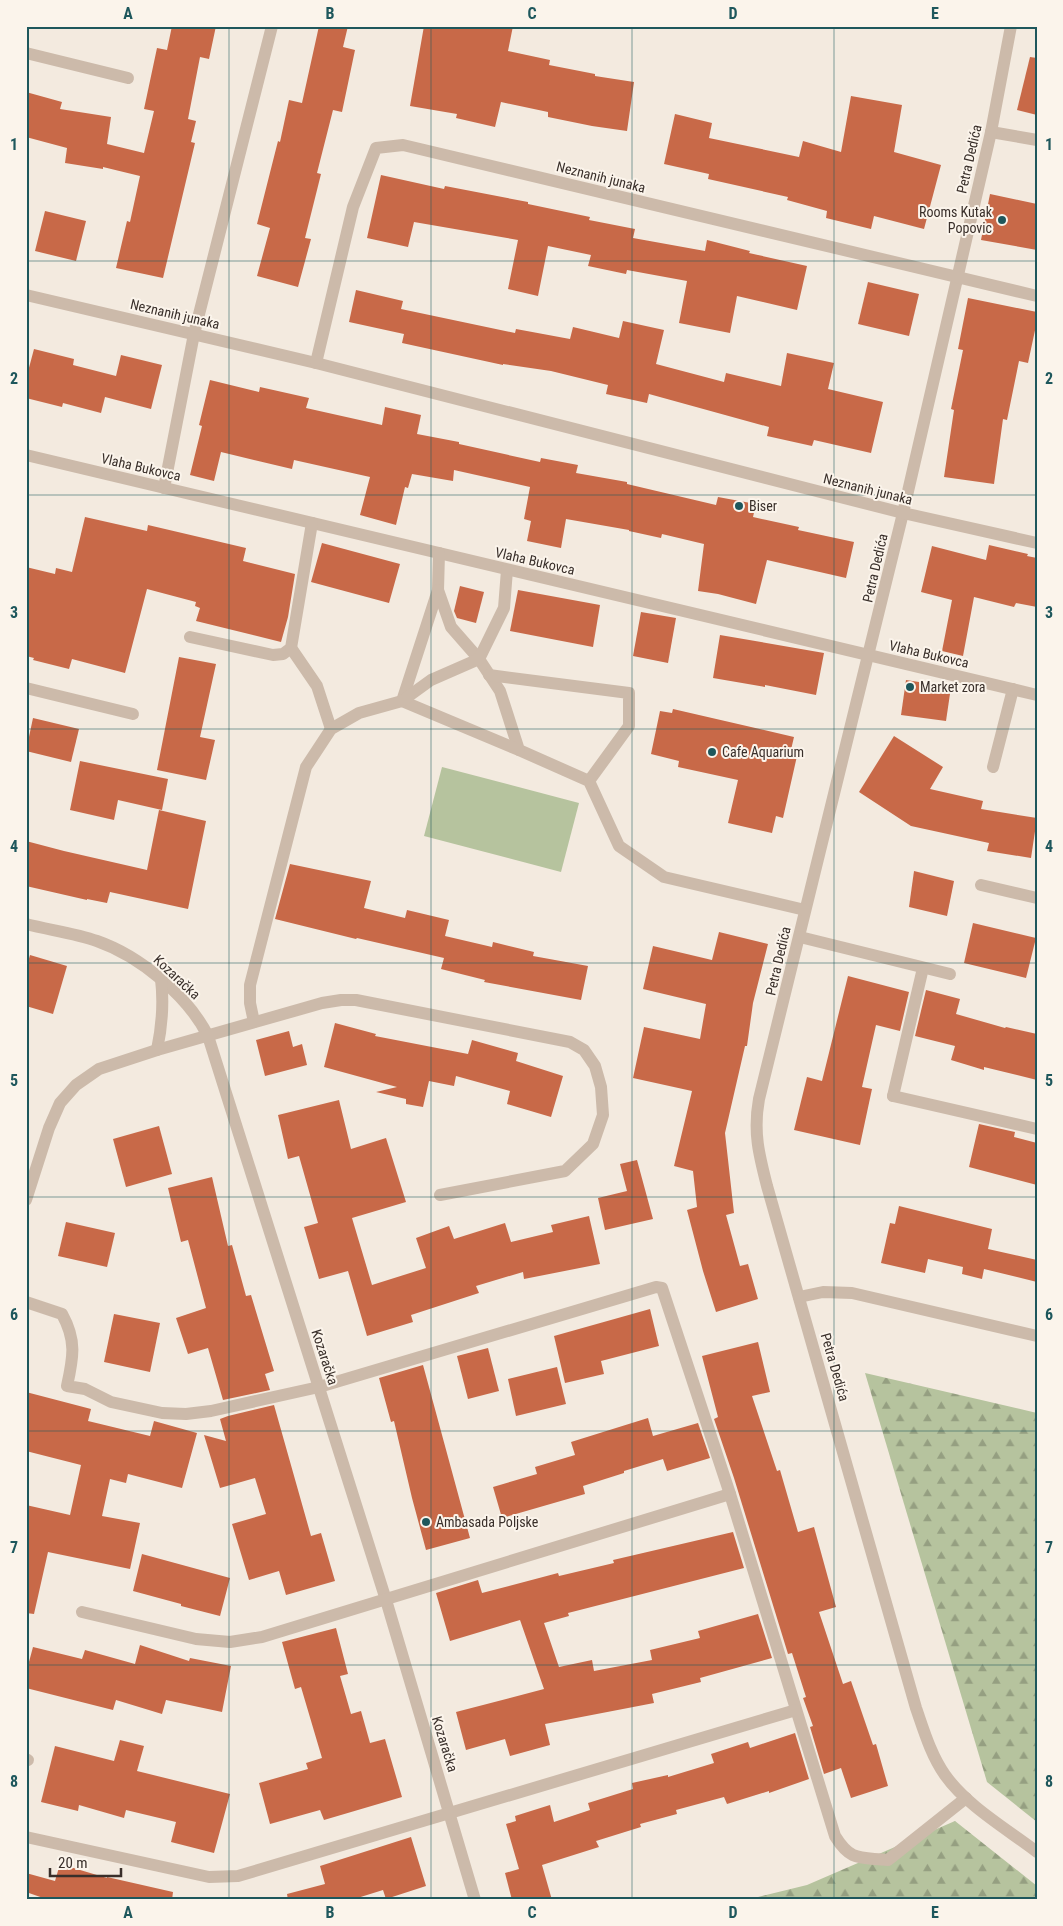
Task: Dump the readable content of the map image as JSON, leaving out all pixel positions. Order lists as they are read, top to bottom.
{
  "streets": {
    "street": [
      "Petra Dedića",
      "Neznanih junaka",
      "Vlaha Bukovca",
      "Kozaračka"
    ]
  },
  "crossings": [
    ["Petra Dedića", "Neznanih junaka"],
    ["Petra Dedića", "Vlaha Bukovca"]
  ],
  "places": [
    "Rooms Kutak Popovic",
    "Biser",
    "Market zora",
    "Cafe Aquarium",
    "Ambasada Poljske"
  ],
  "scale_bar": "20 m",
  "grid": {
    "columns": [
      "A",
      "B",
      "C",
      "D",
      "E"
    ],
    "rows": [
      "1",
      "2",
      "3",
      "4",
      "5",
      "6",
      "7",
      "8"
    ]
  }
}
